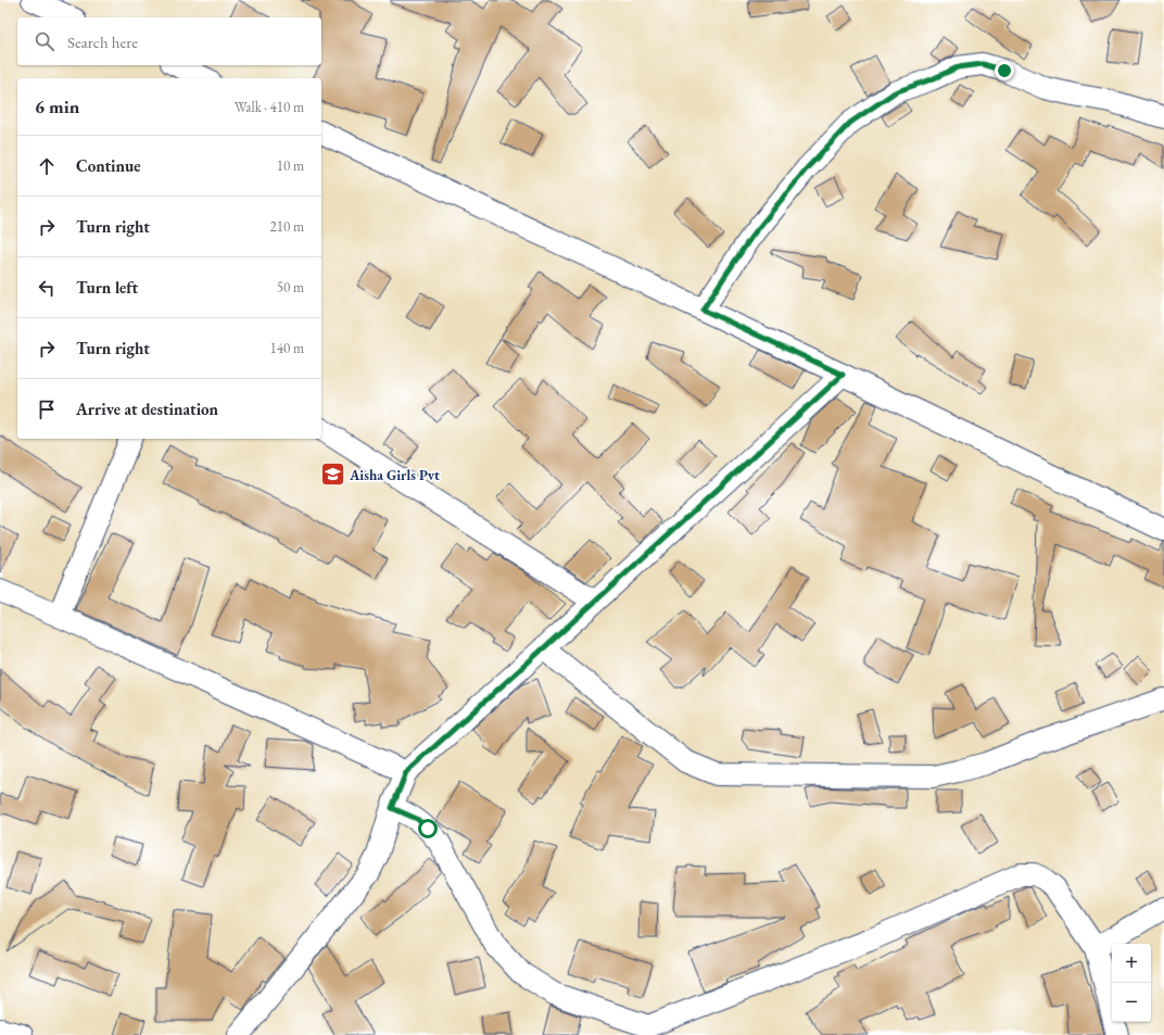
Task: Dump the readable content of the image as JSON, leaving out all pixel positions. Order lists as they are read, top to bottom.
{
  "places": {
    "school or university": ["Aisha Girls Pvt"]
  },
  "page": {
    "search": "Search here",
    "heading": ["6 min", "Walk · 410 m"],
    "list": [
      ["Continue", "10 m"],
      ["Turn right", "210 m"],
      ["Turn left", "50 m"],
      ["Turn right", "140 m"],
      "Arrive at destination"
    ],
    "map_buttons": ["+", "−"]
  }
}
